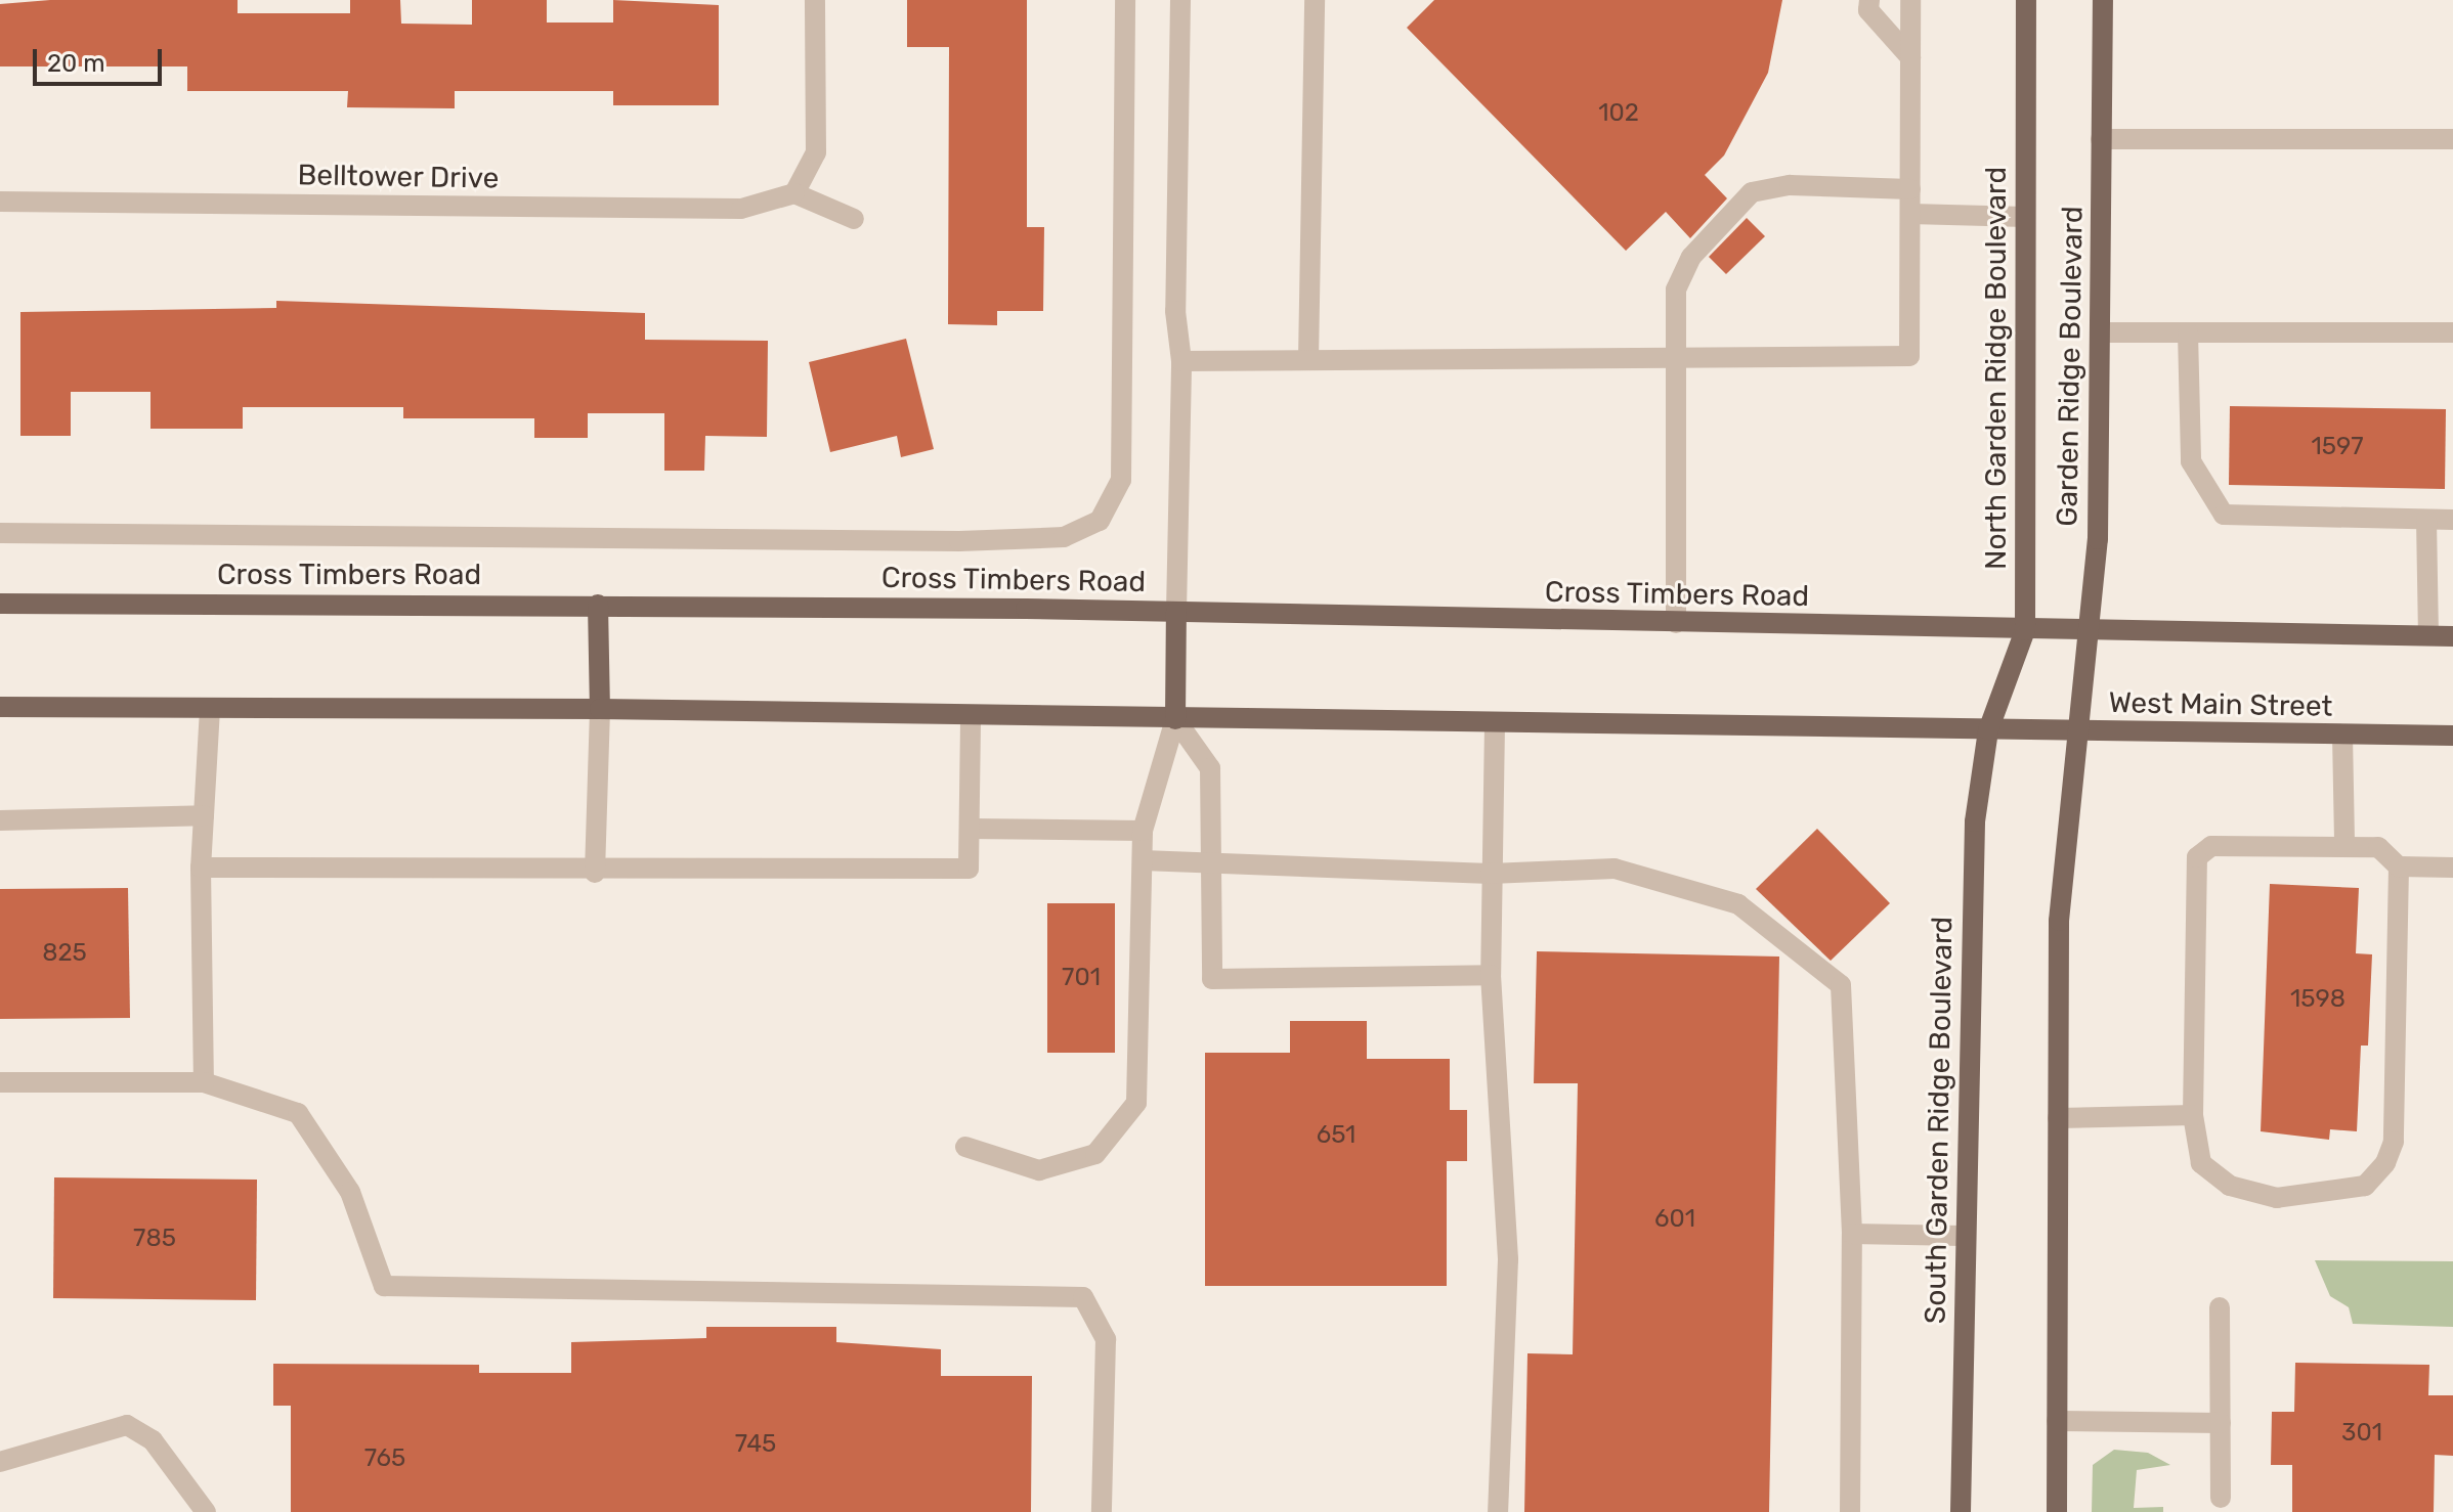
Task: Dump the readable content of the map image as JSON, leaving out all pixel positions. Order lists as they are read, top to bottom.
{
  "streets": {
    "main road": [
      "Garden Ridge Boulevard",
      "North Garden Ridge Boulevard",
      "Cross Timbers Road",
      "West Main Street",
      "South Garden Ridge Boulevard"
    ],
    "street": ["Belltower Drive"]
  },
  "crossings": [
    ["Garden Ridge Boulevard", "West Main Street"],
    ["North Garden Ridge Boulevard", "Cross Timbers Road"],
    ["North Garden Ridge Boulevard", "West Main Street"],
    ["North Garden Ridge Boulevard", "South Garden Ridge Boulevard"],
    ["West Main Street", "South Garden Ridge Boulevard"]
  ],
  "house_numbers": [
    "102",
    "1597",
    "825",
    "701",
    "1598",
    "651",
    "601",
    "785",
    "301",
    "745",
    "765"
  ],
  "scale_bar": "20 m"
}
